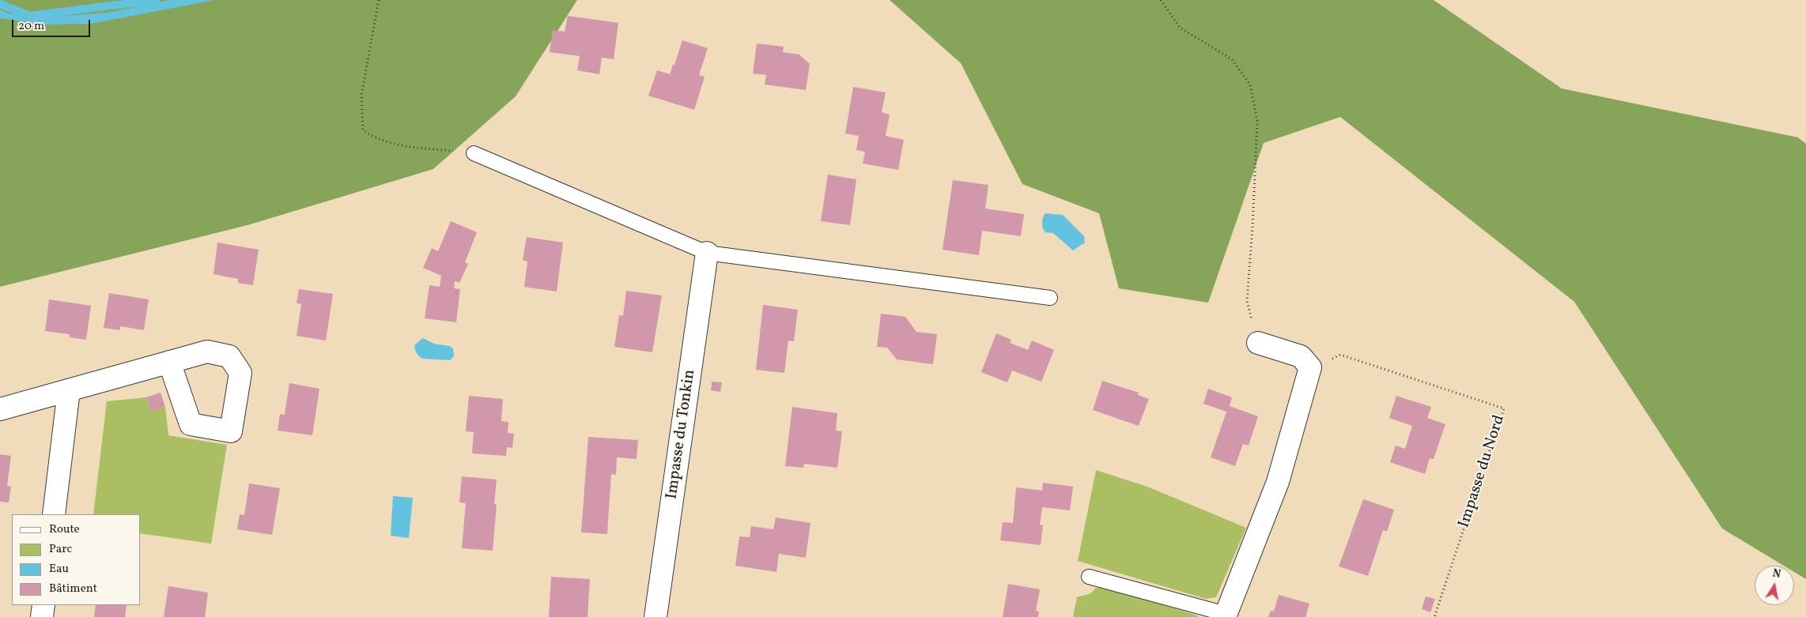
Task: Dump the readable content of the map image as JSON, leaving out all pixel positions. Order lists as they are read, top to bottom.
{
  "streets": {
    "street": ["Impasse du Tonkin"],
    "path": ["Impasse du Nord"]
  },
  "legend": [
    "Route",
    "Parc",
    "Eau",
    "Bâtiment"
  ],
  "scale_bar": "20 m",
  "north": "top"
}
